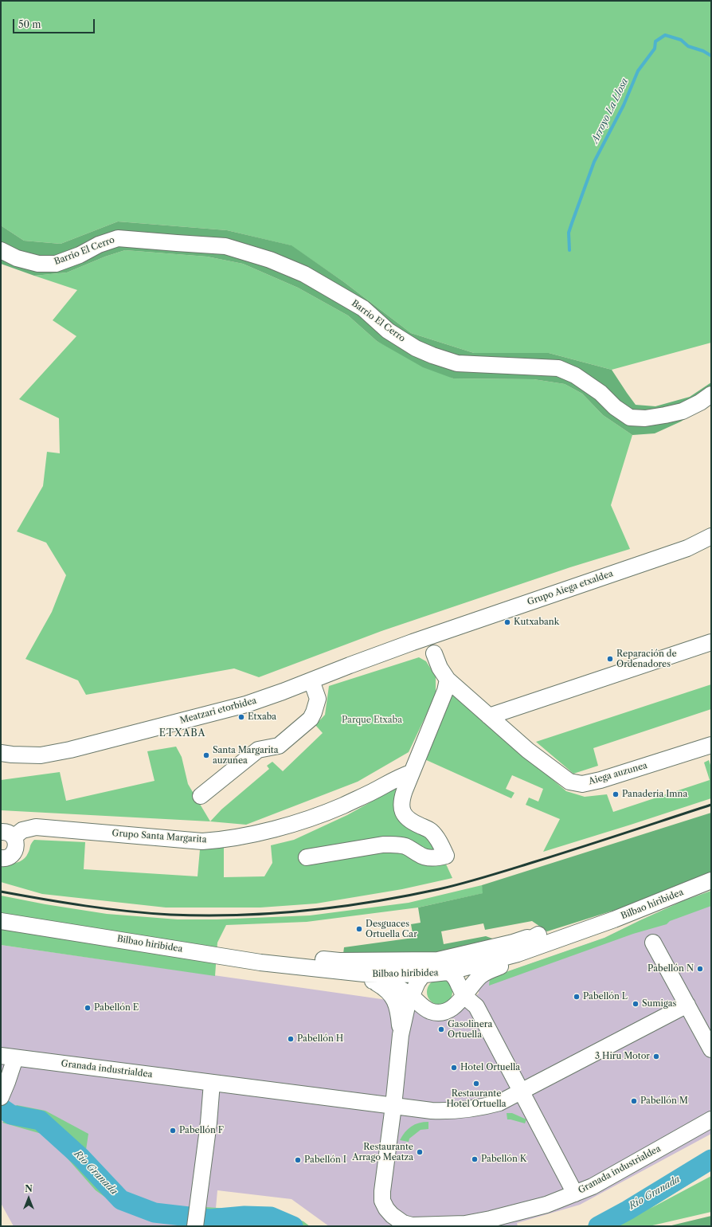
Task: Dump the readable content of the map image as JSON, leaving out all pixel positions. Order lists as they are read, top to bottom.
{
  "streets": {
    "street": [
      "Barrio El Cerro",
      "Grupo Aiega etxaldea",
      "Meatzari etorbidea",
      "Aiega auzunea",
      "Grupo Santa Margarita",
      "Bilbao hiribidea",
      "Granada industrialdea"
    ]
  },
  "crossings": [
    ["Grupo Aiega etxaldea", "Meatzari etorbidea"],
    ["Grupo Aiega etxaldea", "Aiega auzunea"],
    ["Meatzari etorbidea", "Aiega auzunea"]
  ],
  "districts": ["ETXABA"],
  "water": ["Arroyo La Llosa", "Río Granada"],
  "parks": ["Parque Etxaba"],
  "places": [
    "Kutxabank",
    "Reparación de Ordenadores",
    "Etxaba",
    "Santa Margarita auzunea",
    "Panaderia Imna",
    "Desguaces Ortuella Car",
    "Pabellón N",
    "Pabellón L",
    "Sumigas",
    "Pabellón E",
    "Gasolinera Ortuella",
    "Pabellón H",
    "3 Hiru Motor",
    "Hotel Ortuella",
    "Restaurante Hotel Ortuella",
    "Pabellón M",
    "Pabellón F",
    "Restaurante Arrago Meatza",
    "Pabellón K",
    "Pabellón I"
  ],
  "scale_bar": "50 m",
  "north": "top"
}
